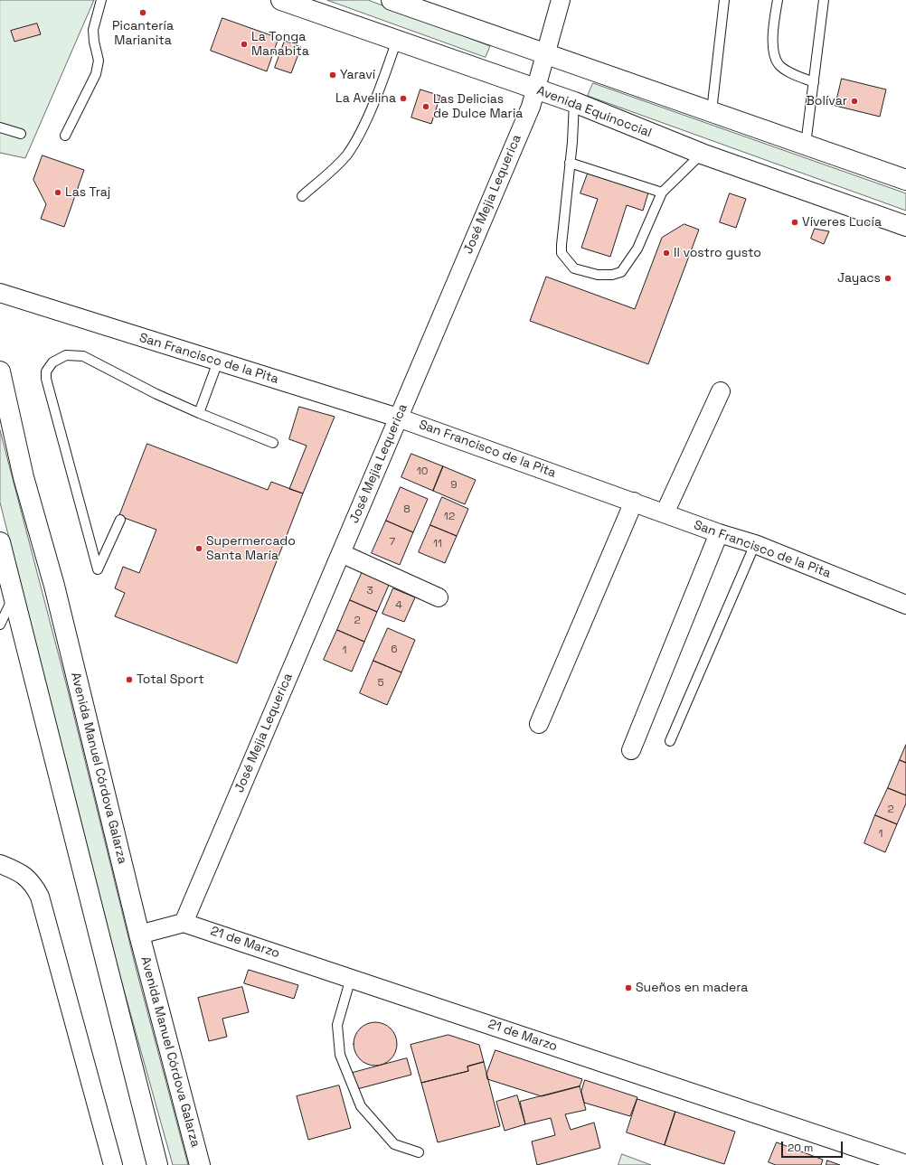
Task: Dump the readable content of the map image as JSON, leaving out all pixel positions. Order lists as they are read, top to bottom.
{
  "streets": {
    "main road": ["Avenida Equinoccial", "Avenida Manuel Córdova Galarza"],
    "street": ["José Mejia Lequerica", "San Francisco de la Pita", "21 de Marzo"]
  },
  "crossings": [
    ["Avenida Equinoccial", "José Mejia Lequerica"],
    ["José Mejia Lequerica", "San Francisco de la Pita"],
    ["José Mejia Lequerica", "21 de Marzo"]
  ],
  "places": [
    "Picantería Marianita",
    "La Tonga Manabita",
    "Yaraví",
    "La Avelina",
    "Bolívar",
    "Las Delicias de Dulce Maria",
    "Las Traj",
    "Víveres Lucía",
    "Il vostro gusto",
    "Jayacs",
    "Supermercado Santa María",
    "Total Sport",
    "Sueños en madera"
  ],
  "house_numbers": [
    "10",
    "9",
    "8",
    "12",
    "7",
    "11",
    "3",
    "4",
    "2",
    "6",
    "1",
    "5",
    "2",
    "1"
  ],
  "scale_bar": "20 m"
}
